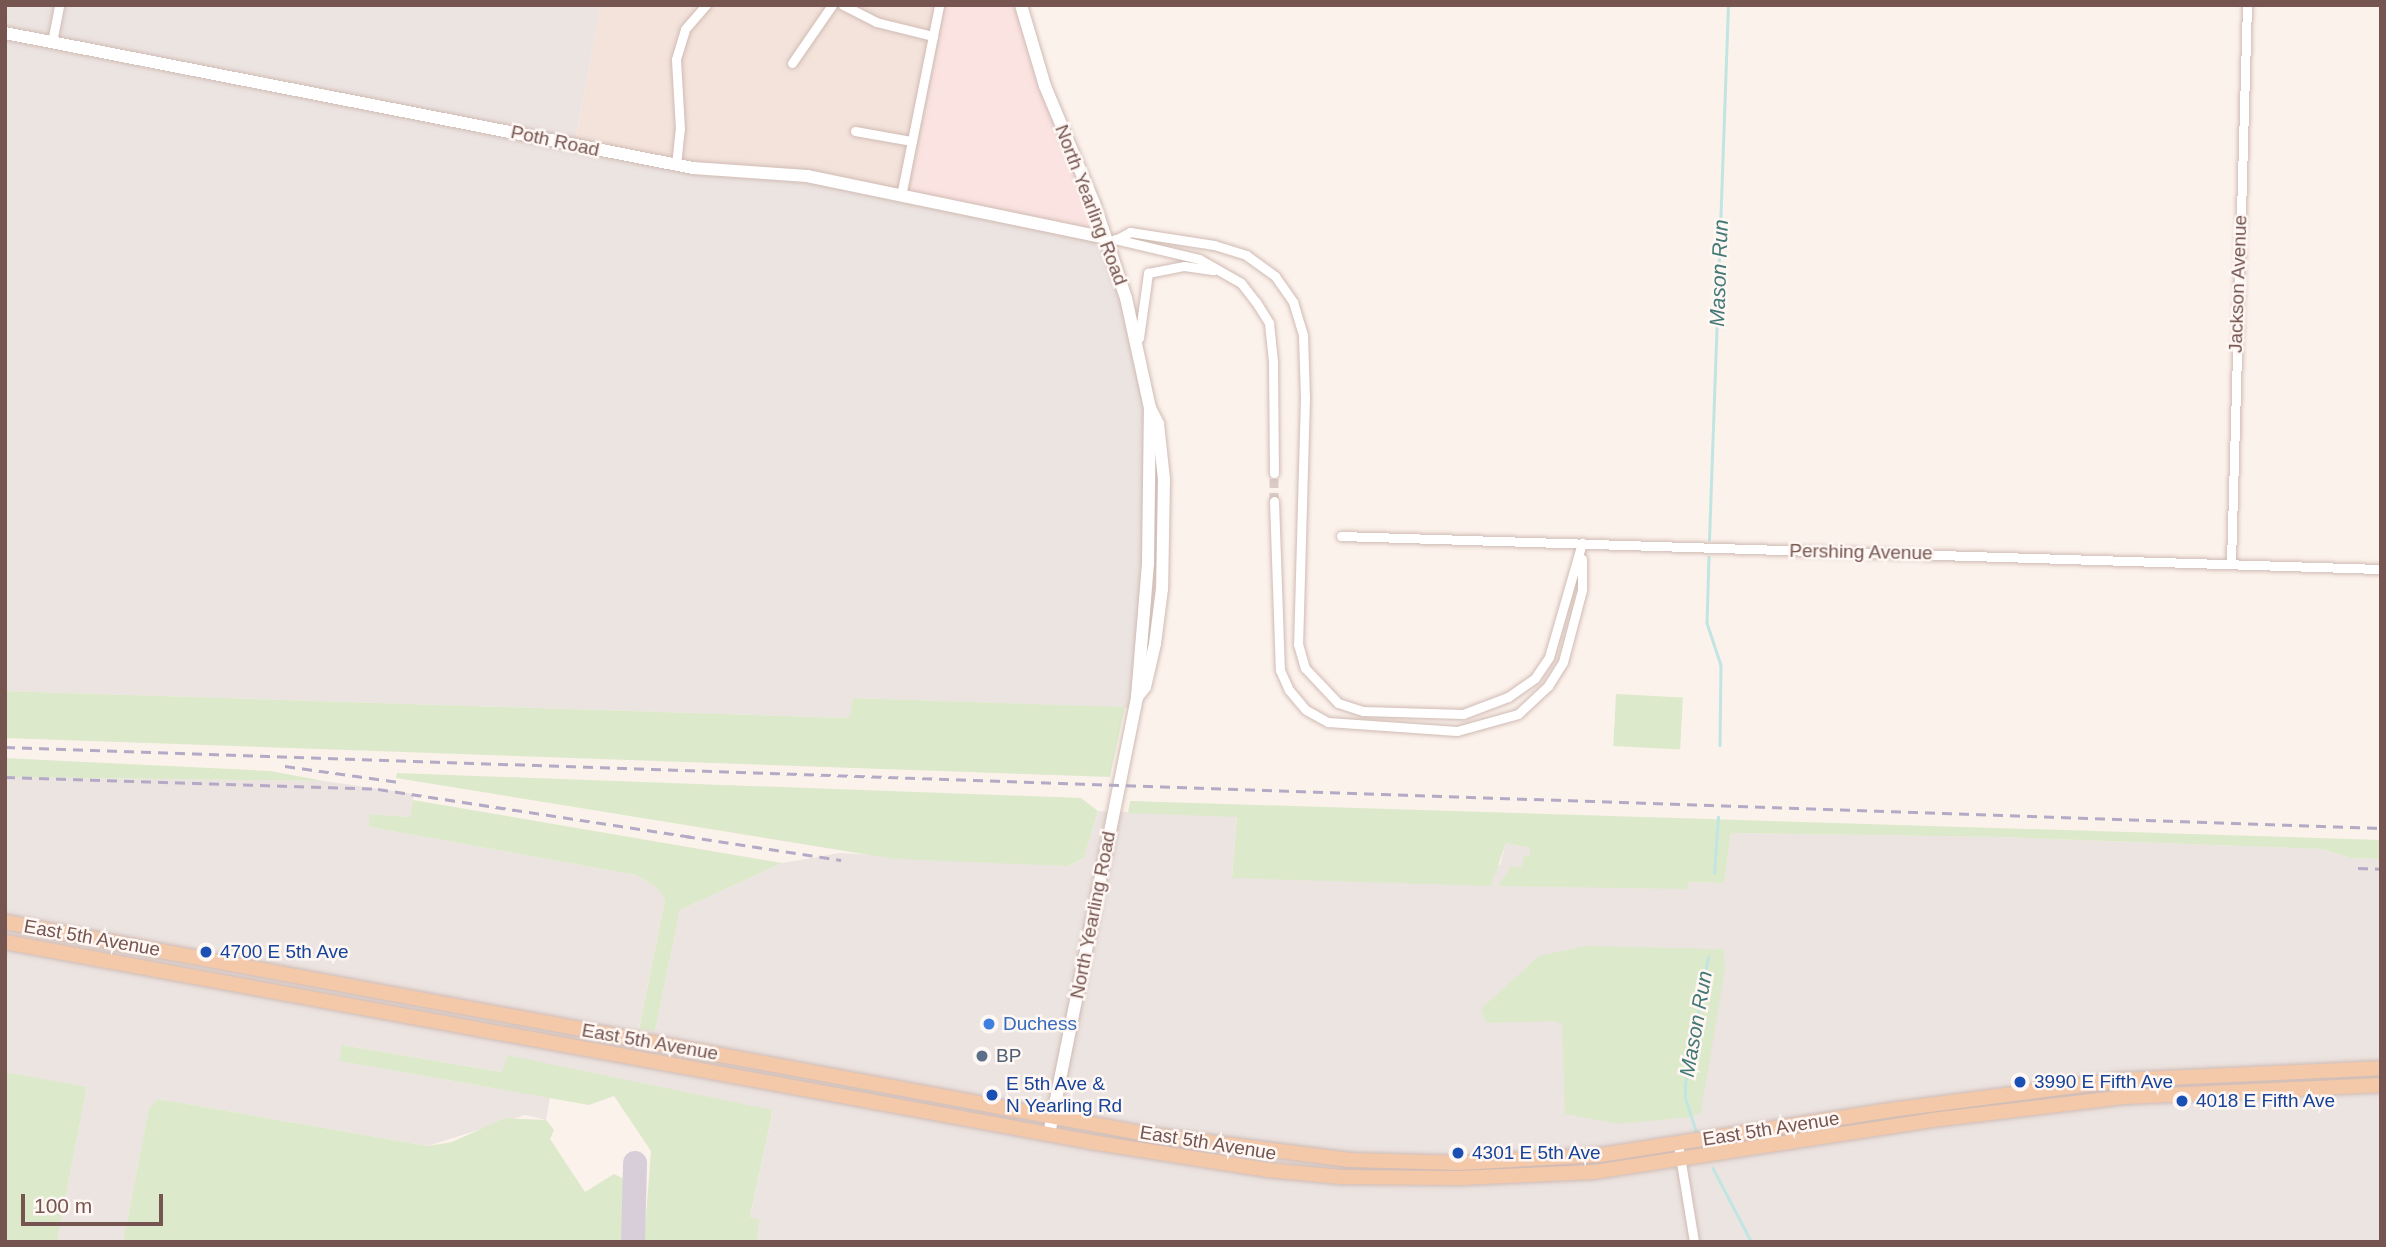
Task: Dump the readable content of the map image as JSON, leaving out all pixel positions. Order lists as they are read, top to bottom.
{
  "streets": {
    "main road": ["Poth Road", "North Yearling Road", "East 5th Avenue"],
    "street": ["Jackson Avenue", "Pershing Avenue"]
  },
  "crossings": [
    ["Poth Road", "North Yearling Road"],
    ["North Yearling Road", "East 5th Avenue"],
    ["Jackson Avenue", "Pershing Avenue"]
  ],
  "water": ["Mason Run"],
  "places": [
    "4700 E 5th Ave",
    "Duchess",
    "BP",
    "3990 E Fifth Ave",
    "E 5th Ave & N Yearling Rd",
    "4018 E Fifth Ave",
    "4301 E 5th Ave"
  ],
  "scale_bar": "100 m"
}
